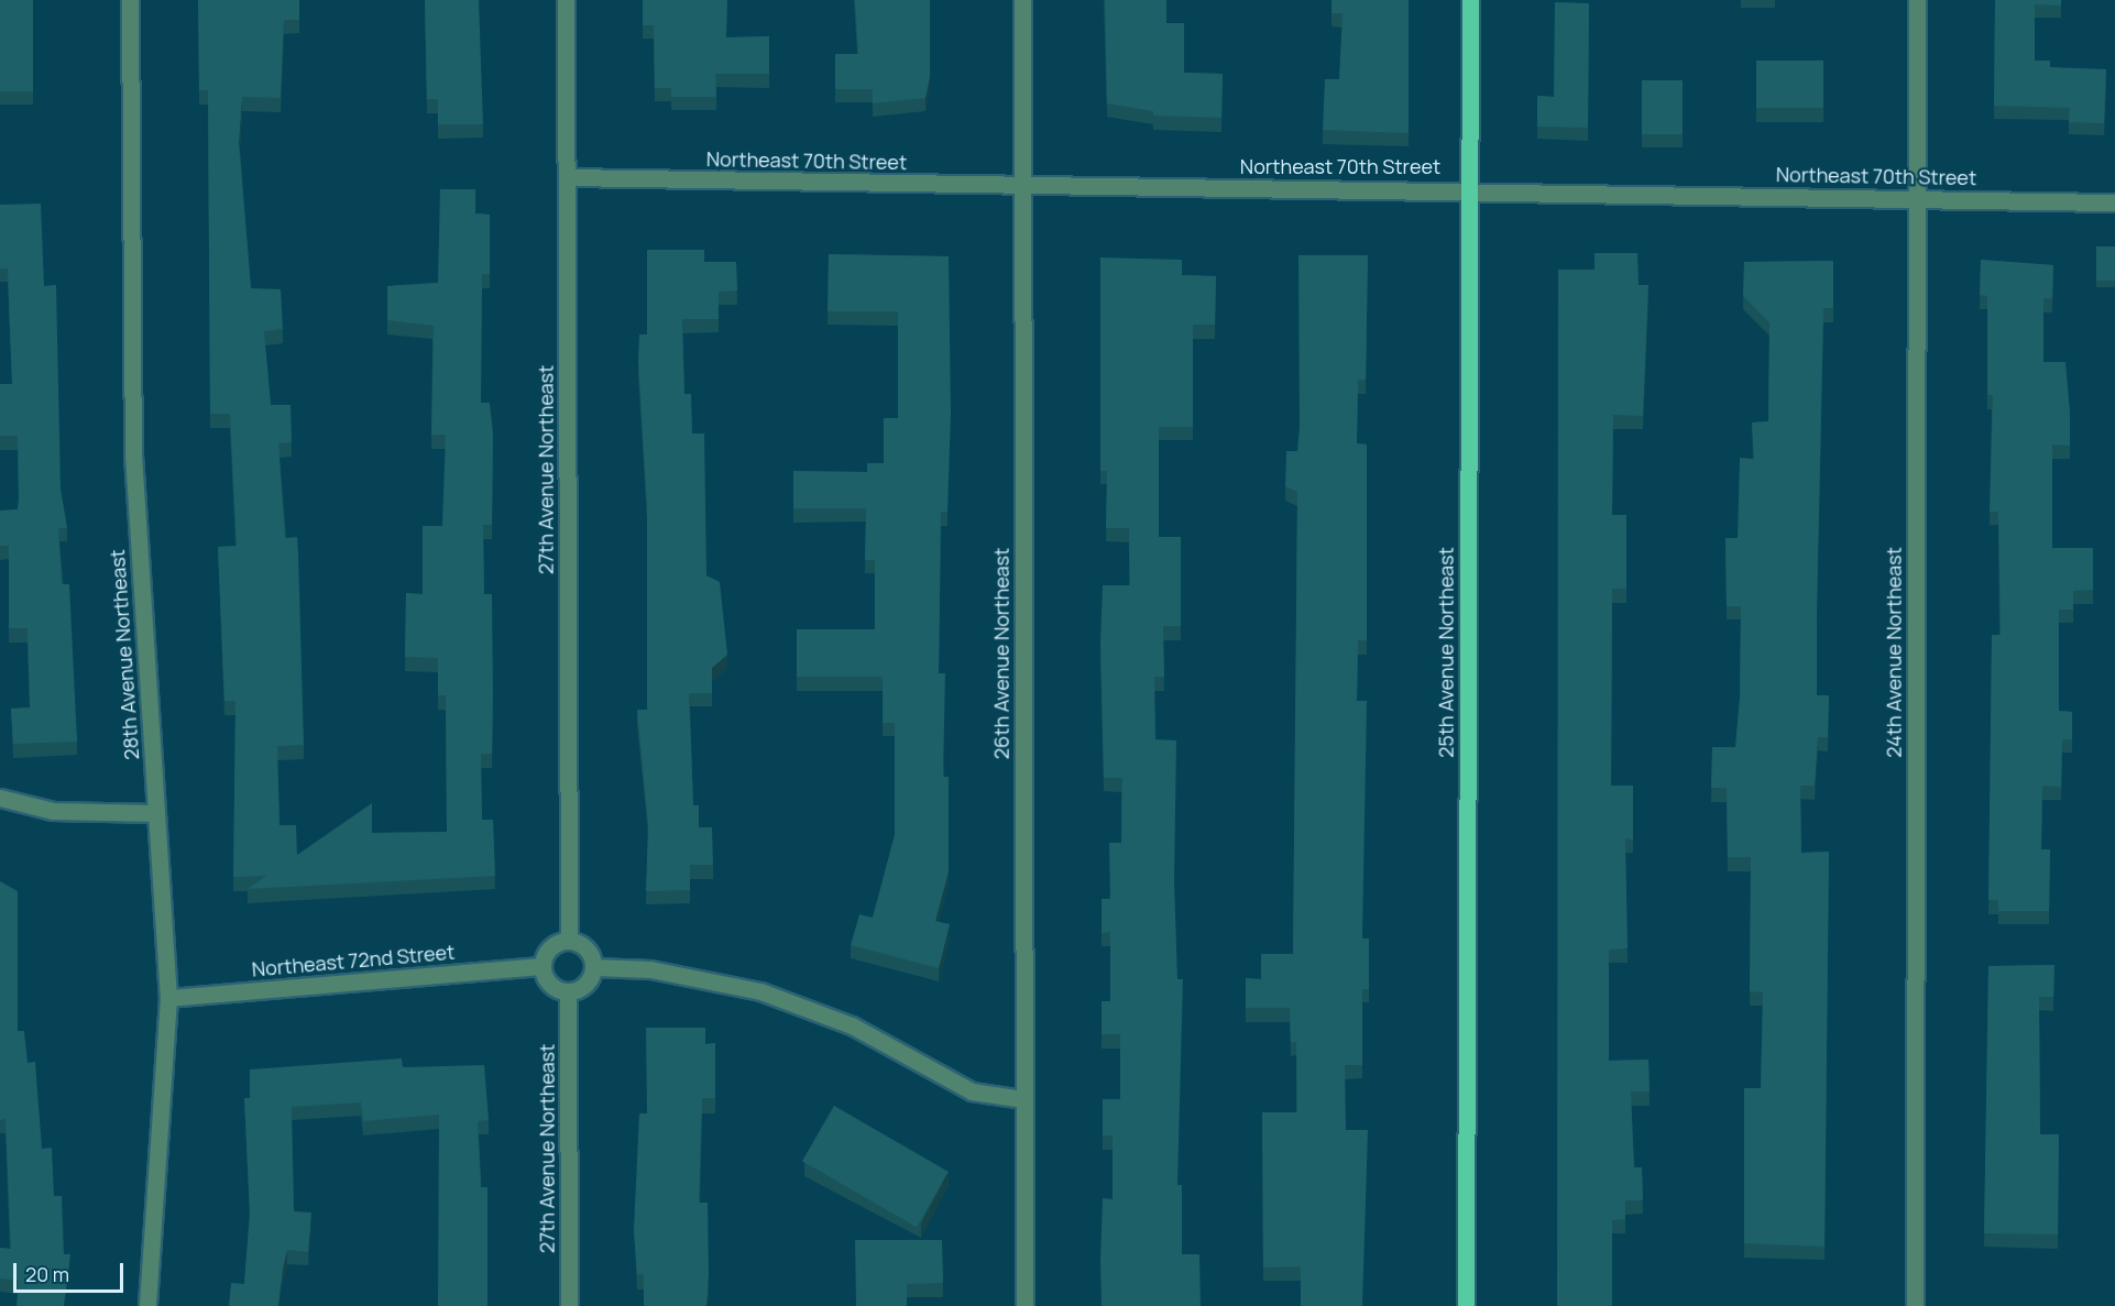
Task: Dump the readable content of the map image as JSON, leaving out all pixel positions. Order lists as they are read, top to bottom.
{
  "streets": {
    "main road": ["25th Avenue Northeast"],
    "street": [
      "Northeast 70th Street",
      "27th Avenue Northeast",
      "24th Avenue Northeast",
      "26th Avenue Northeast",
      "28th Avenue Northeast",
      "Northeast 72nd Street"
    ]
  },
  "crossings": [
    ["Northeast 70th Street", "27th Avenue Northeast"],
    ["Northeast 70th Street", "25th Avenue Northeast"],
    ["Northeast 70th Street", "24th Avenue Northeast"],
    ["Northeast 70th Street", "26th Avenue Northeast"],
    ["27th Avenue Northeast", "Northeast 72nd Street"],
    ["28th Avenue Northeast", "Northeast 72nd Street"]
  ],
  "scale_bar": "20 m"
}
